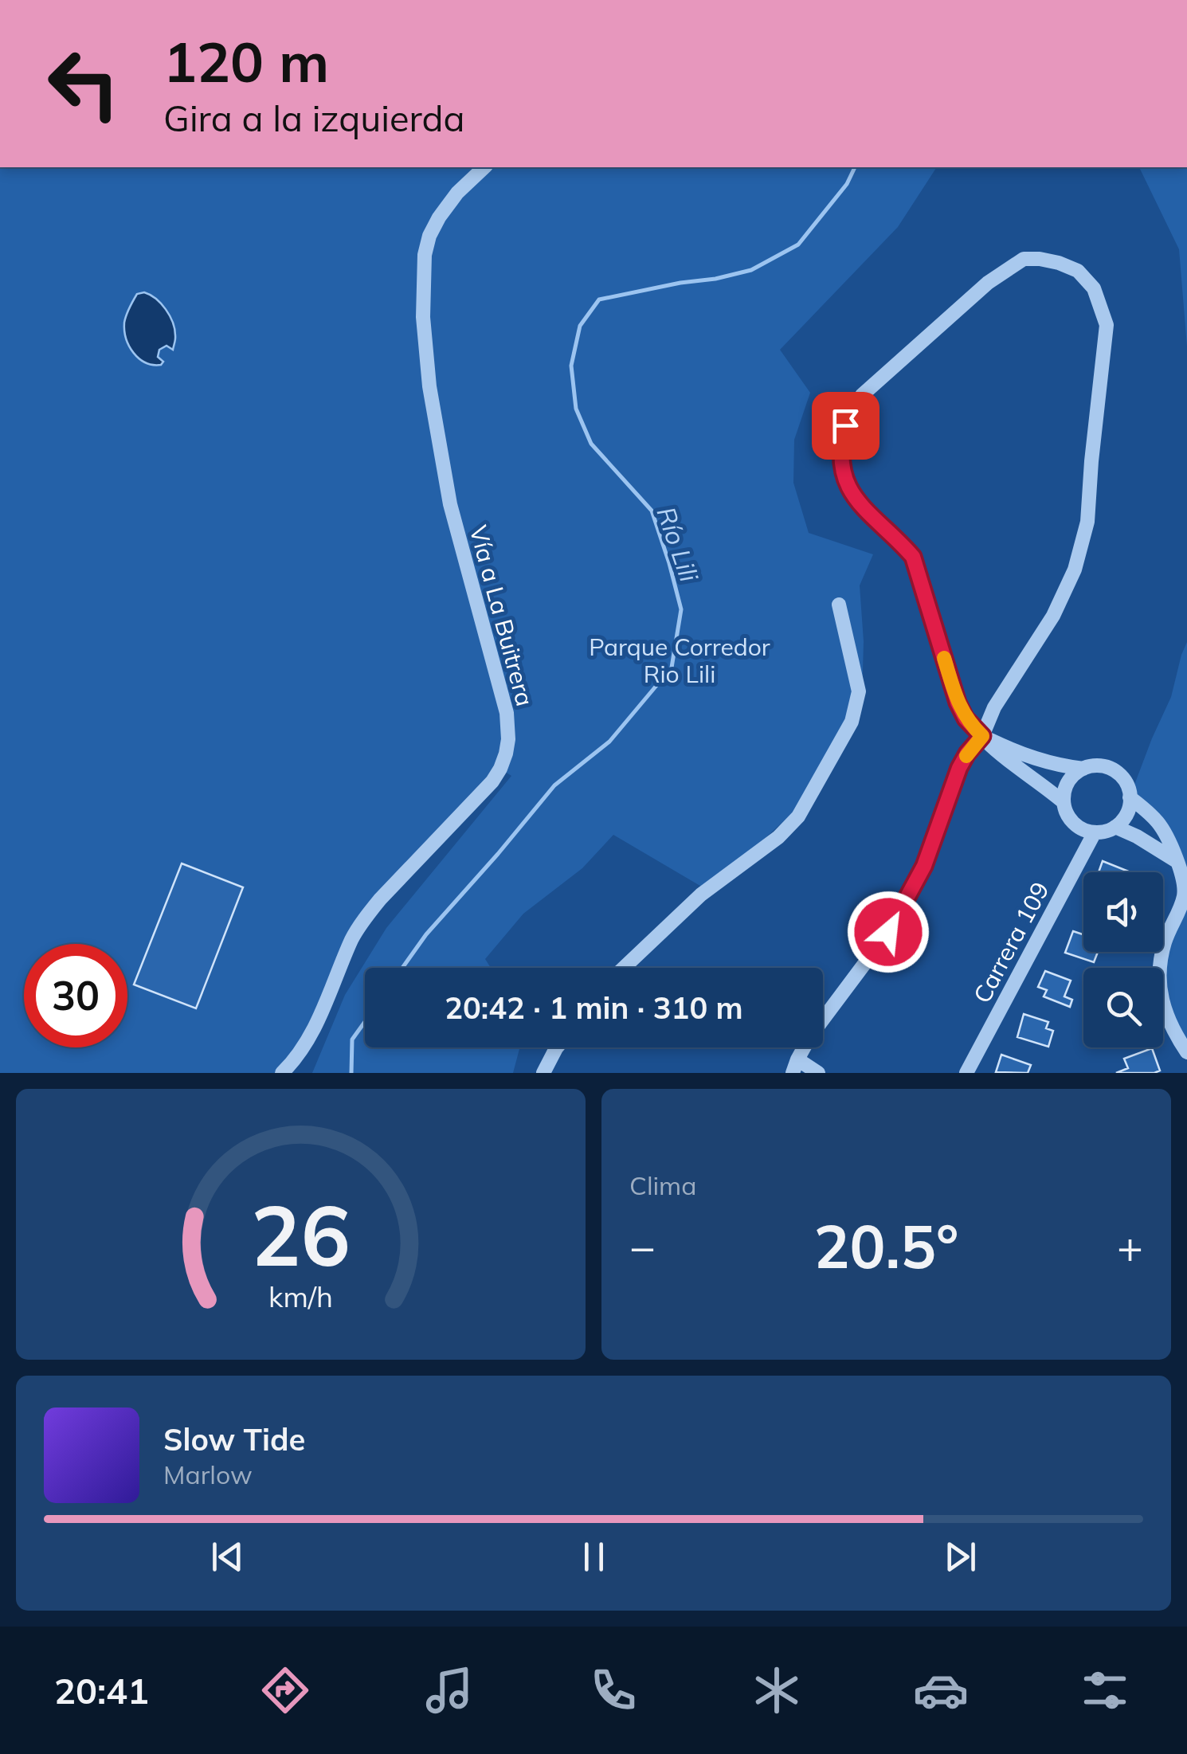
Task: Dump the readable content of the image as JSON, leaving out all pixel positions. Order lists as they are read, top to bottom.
{
  "streets": {
    "street": ["Vía a La Buitrera", "Carrera 109"]
  },
  "water": ["Río Lili"],
  "parks": ["Parque Corredor Rio Lili"],
  "page": {
    "turn": ["120 m", "Gira a la izquierda"],
    "limit": "30",
    "trip": "20:42 · 1 min · 310 m",
    "tile": "Clima",
    "heat": ["−", "20.5°", "+"],
    "song": ["Slow Tide", "Marlow"],
    "tabs": "20:41",
    "gauge": ["26", "km/h"]
  }
}
